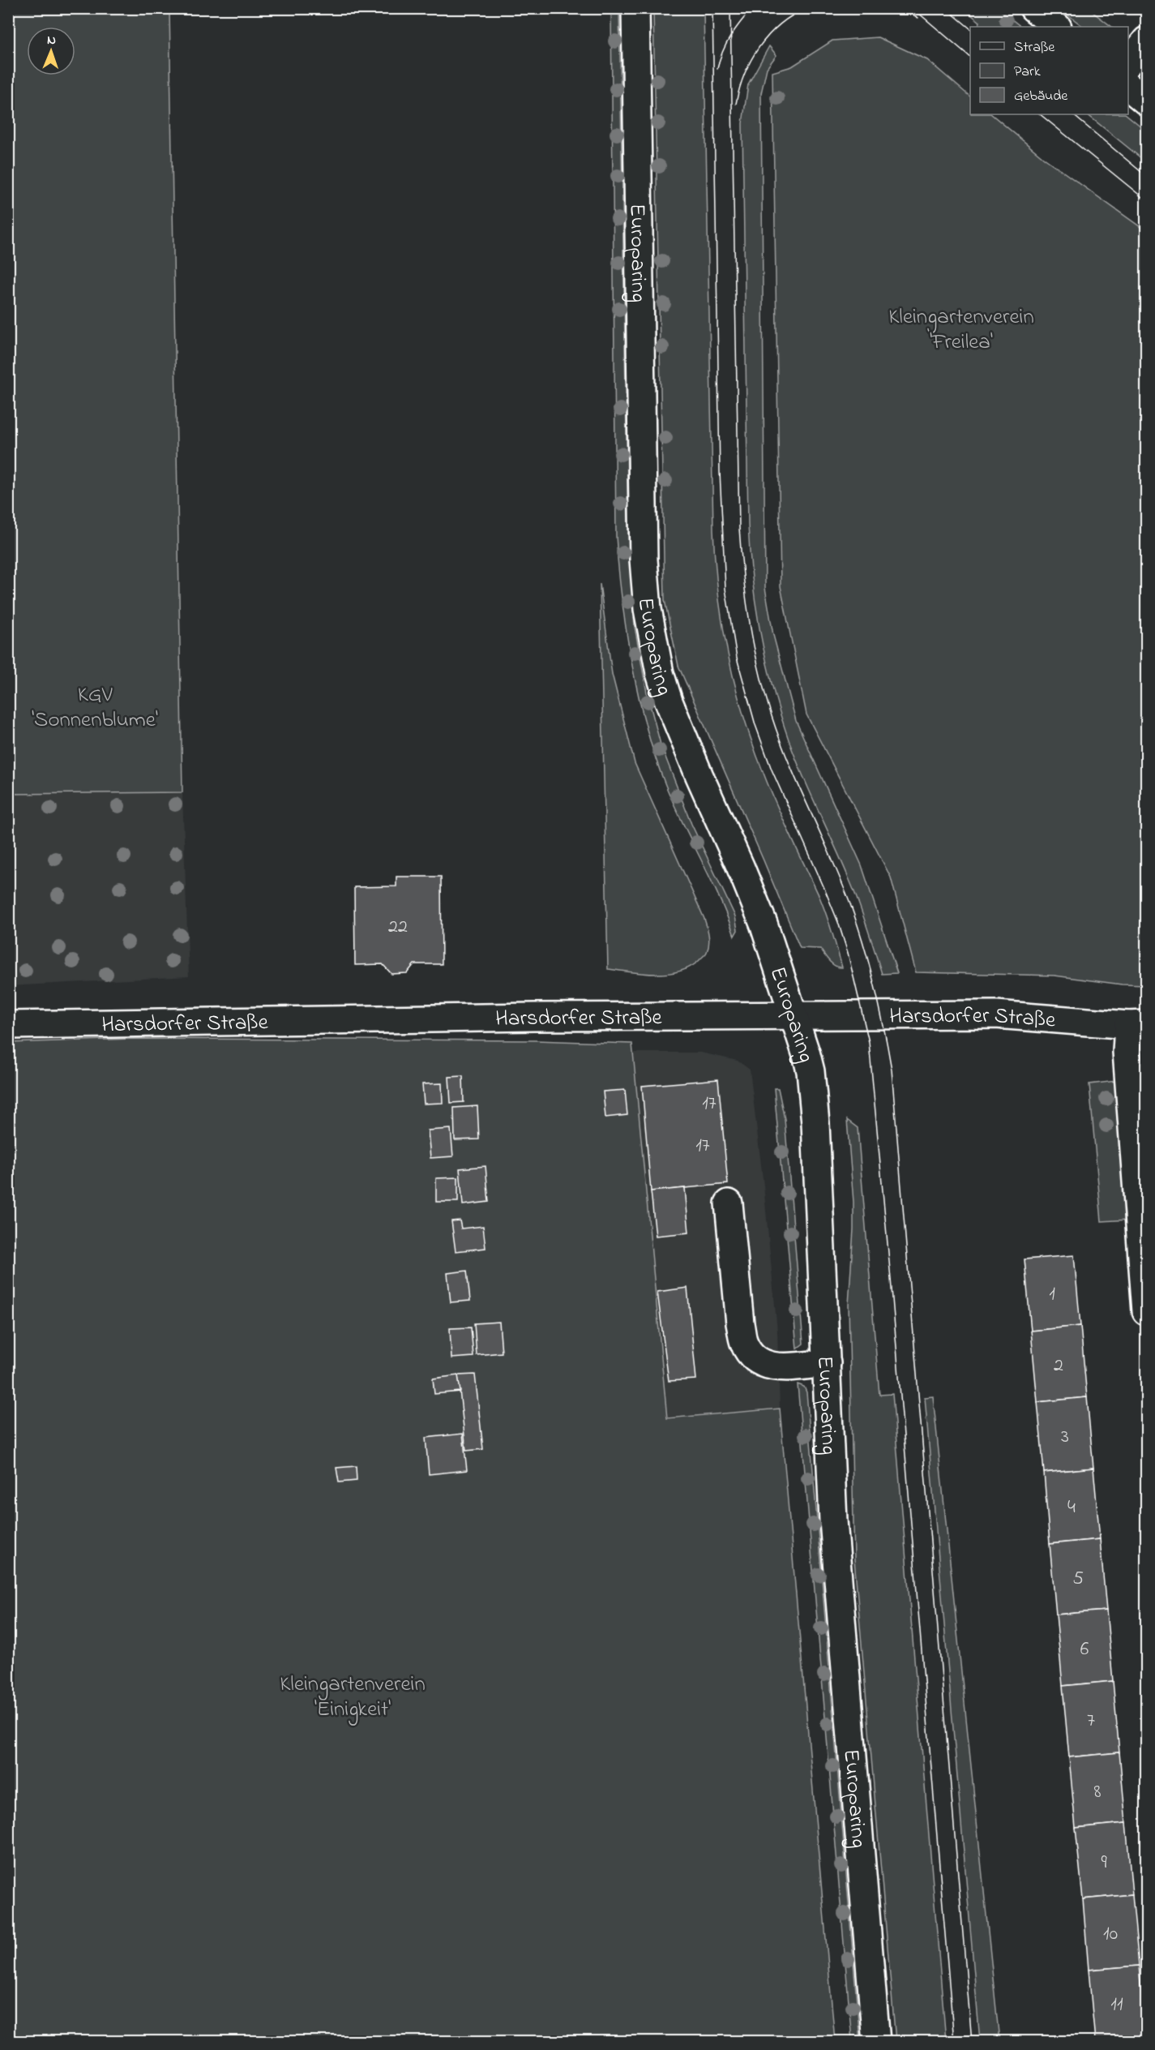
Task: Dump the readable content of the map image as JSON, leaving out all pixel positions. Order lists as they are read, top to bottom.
{
  "streets": {
    "main road": ["Europaring", "Harsdorfer Straße"]
  },
  "crossings": [
    ["Europaring", "Harsdorfer Straße"]
  ],
  "parks": ["Kleingartenverein 'Freilea'", "KGV 'Sonnenblume'", "Kleingartenverein 'Einigkeit'"],
  "house_numbers": [
    "22",
    "17",
    "17",
    "1",
    "2",
    "3",
    "4",
    "5",
    "6",
    "7",
    "8",
    "9",
    "10",
    "11"
  ],
  "legend": ["Straße", "Park", "Gebäude"],
  "north": "top"
}
